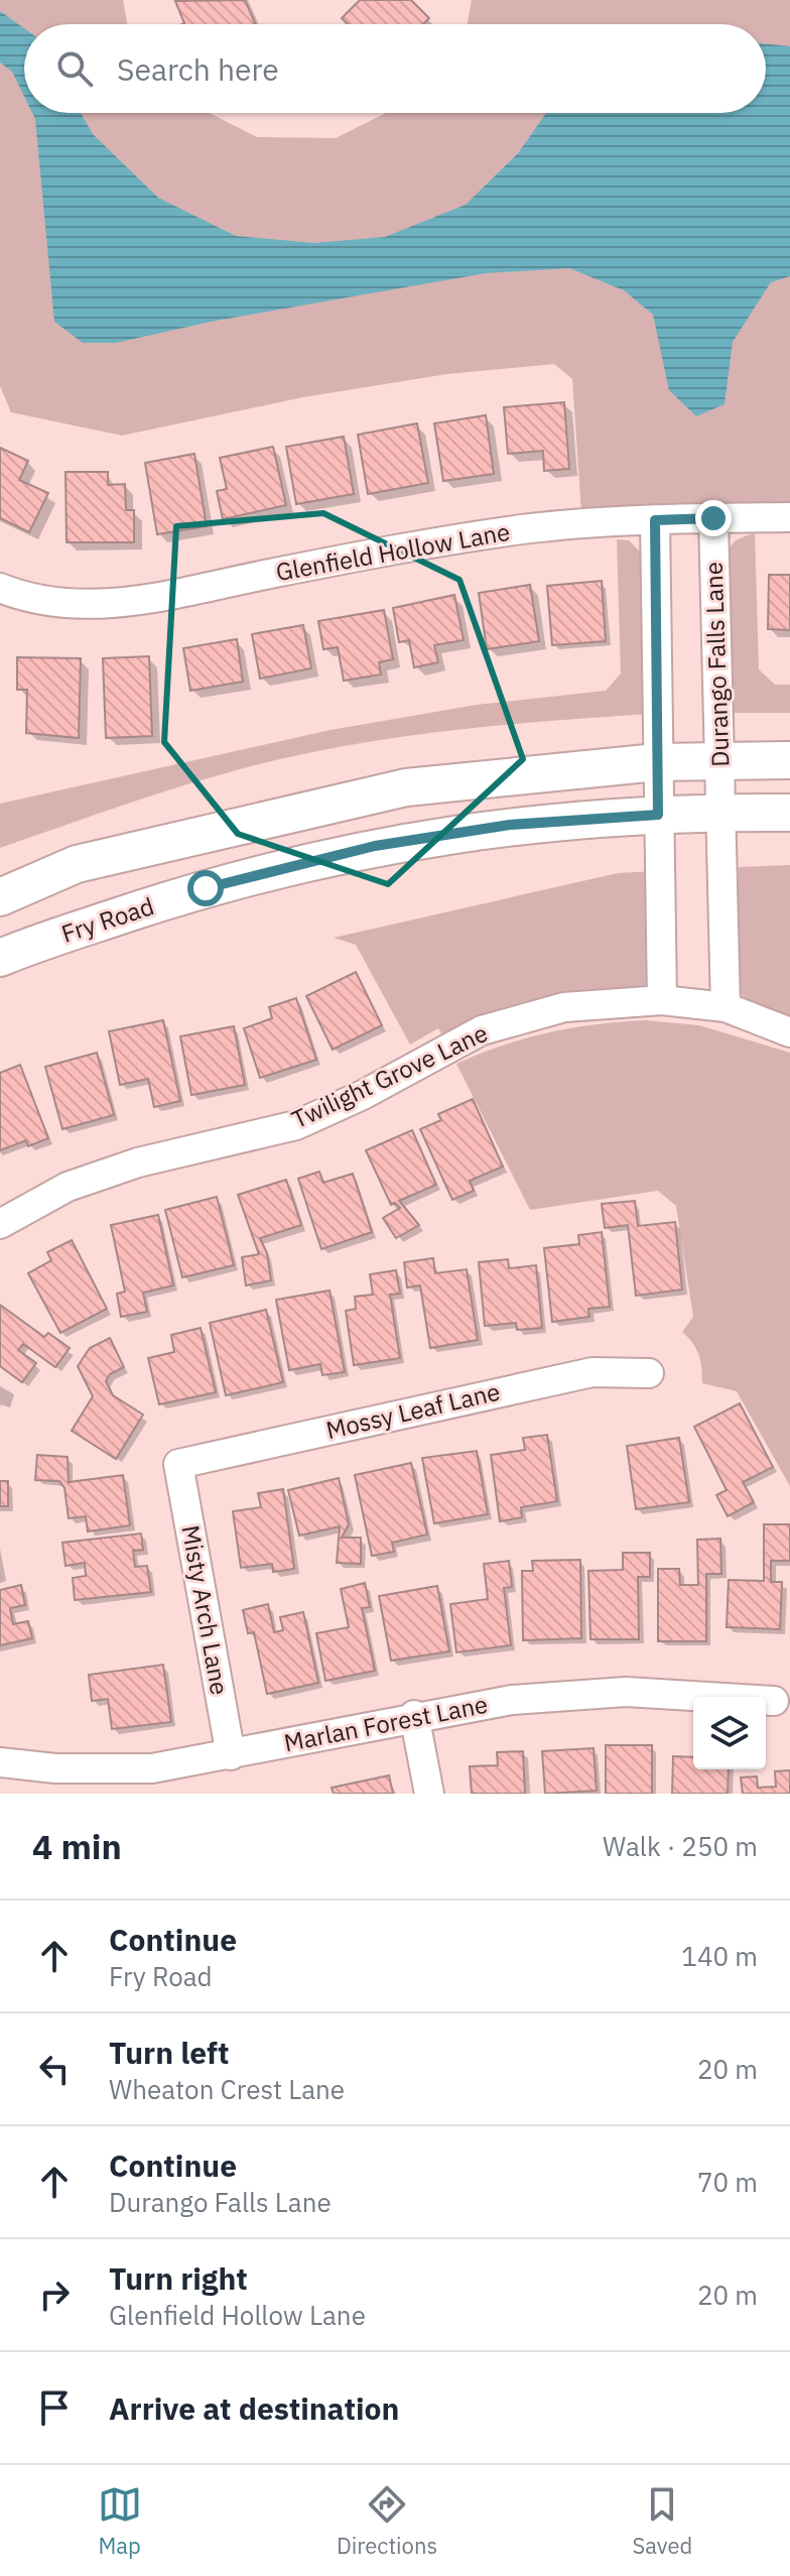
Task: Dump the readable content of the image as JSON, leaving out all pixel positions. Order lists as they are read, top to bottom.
{
  "streets": {
    "main road": ["Fry Road"],
    "street": [
      "Glenfield Hollow Lane",
      "Durango Falls Lane",
      "Twilight Grove Lane",
      "Mossy Leaf Lane",
      "Misty Arch Lane",
      "Marlan Forest Lane"
    ]
  },
  "crossings": [
    ["Glenfield Hollow Lane", "Durango Falls Lane"],
    ["Durango Falls Lane", "Fry Road"],
    ["Durango Falls Lane", "Twilight Grove Lane"],
    ["Mossy Leaf Lane", "Misty Arch Lane"],
    ["Misty Arch Lane", "Marlan Forest Lane"]
  ],
  "page": {
    "search": "Search here",
    "heading": ["4 min", "Walk · 250 m"],
    "list": [
      ["Continue", "Fry Road", "140 m"],
      ["Turn left", "Wheaton Crest Lane", "20 m"],
      ["Continue", "Durango Falls Lane", "70 m"],
      ["Turn right", "Glenfield Hollow Lane", "20 m"],
      "Arrive at destination"
    ],
    "nav": ["Map", "Directions", "Saved"]
  }
}
